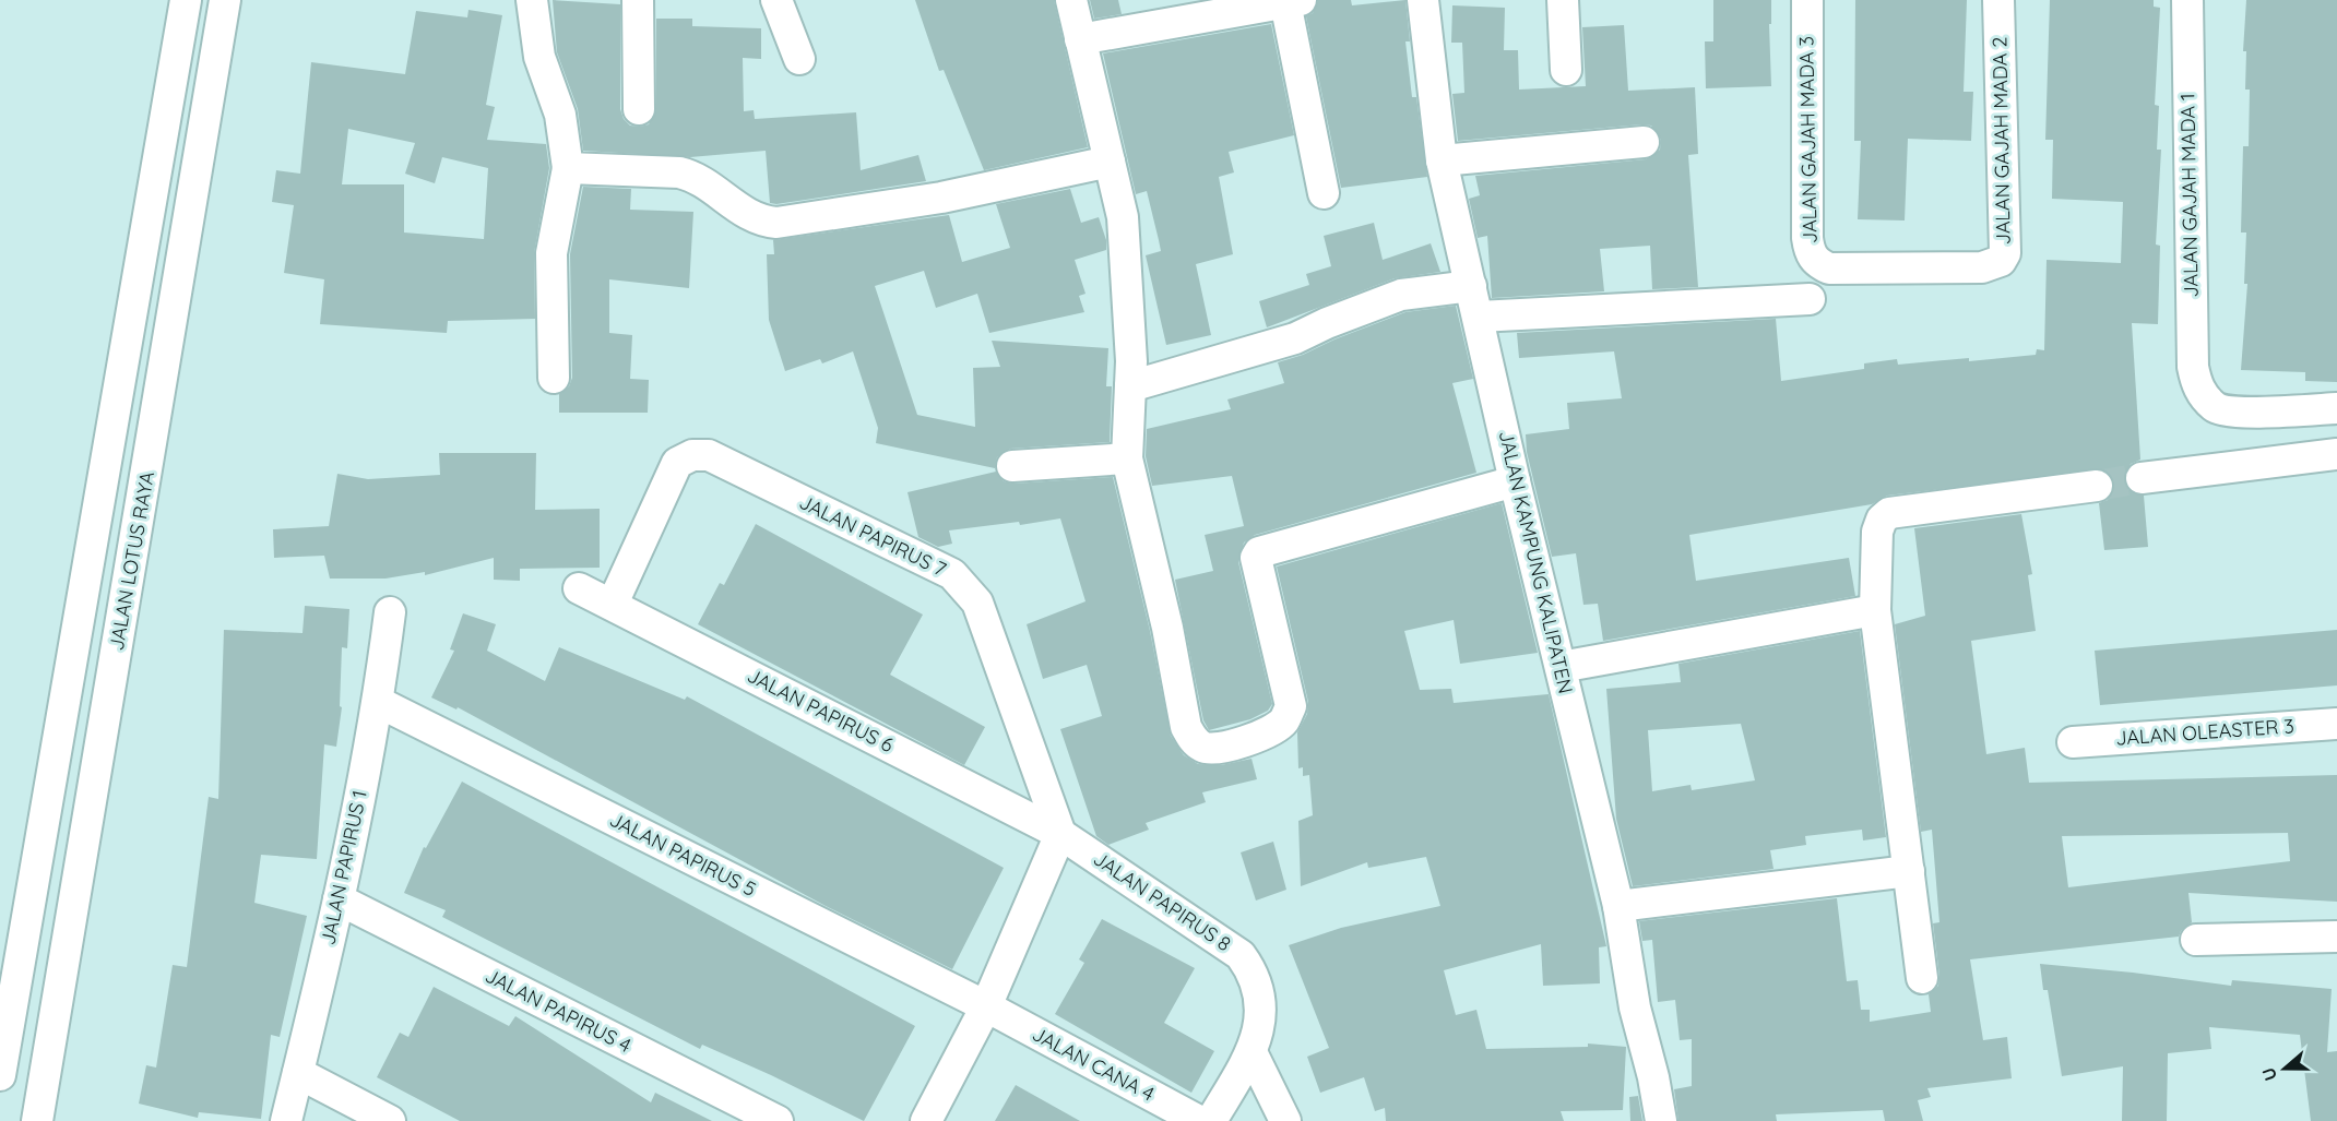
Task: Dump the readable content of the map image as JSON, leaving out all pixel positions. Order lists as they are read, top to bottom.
{
  "streets": {
    "street": [
      "JALAN GAJAH MADA 3",
      "JALAN GAJAH MADA 2",
      "JALAN GAJAH MADA 1",
      "JALAN PAPIRUS 7",
      "JALAN LOTUS RAYA",
      "JALAN KAMPUNG KALIPATEN",
      "JALAN PAPIRUS 6",
      "JALAN OLEASTER 3",
      "JALAN PAPIRUS 5",
      "JALAN PAPIRUS 1",
      "JALAN PAPIRUS 8",
      "JALAN PAPIRUS 4",
      "JALAN CANA 4"
    ]
  },
  "crossings": [
    ["JALAN GAJAH MADA 3", "JALAN GAJAH MADA 2"],
    ["JALAN PAPIRUS 7", "JALAN PAPIRUS 6"],
    ["JALAN PAPIRUS 7", "JALAN PAPIRUS 8"],
    ["JALAN PAPIRUS 6", "JALAN PAPIRUS 8"],
    ["JALAN PAPIRUS 5", "JALAN PAPIRUS 1"],
    ["JALAN PAPIRUS 5", "JALAN CANA 4"],
    ["JALAN PAPIRUS 1", "JALAN PAPIRUS 4"]
  ],
  "north": "left"
}
